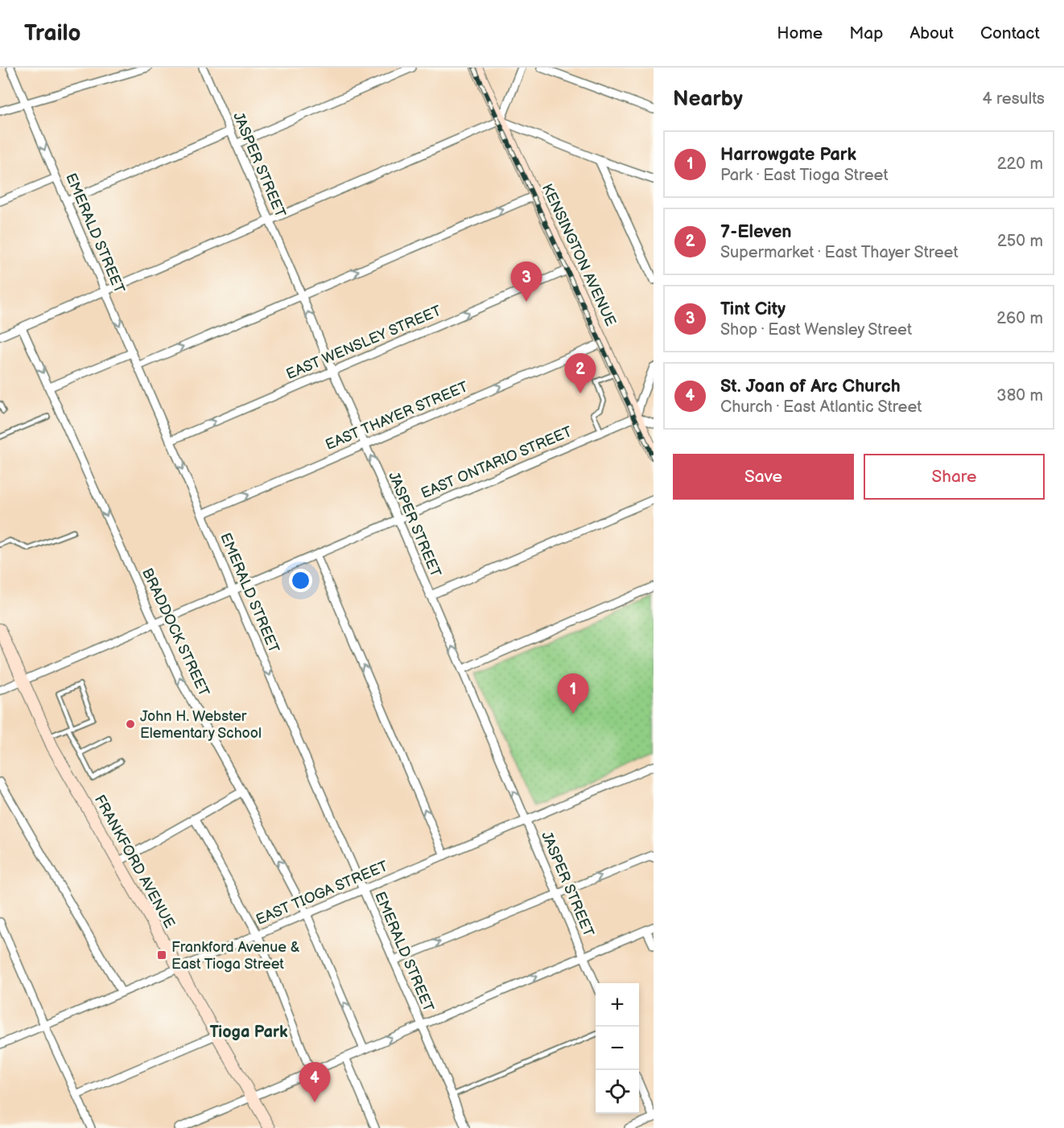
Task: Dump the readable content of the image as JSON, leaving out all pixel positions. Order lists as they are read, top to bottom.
{
  "streets": {
    "main road": ["KENSINGTON AVENUE", "FRANKFORD AVENUE"],
    "street": [
      "JASPER STREET",
      "EMERALD STREET",
      "EAST WENSLEY STREET",
      "EAST THAYER STREET",
      "EAST ONTARIO STREET",
      "BRADDOCK STREET",
      "EAST TIOGA STREET"
    ]
  },
  "crossings": [
    ["JASPER STREET", "EAST WENSLEY STREET"],
    ["JASPER STREET", "EAST THAYER STREET"],
    ["JASPER STREET", "EAST ONTARIO STREET"],
    ["JASPER STREET", "EAST TIOGA STREET"],
    ["EMERALD STREET", "EAST WENSLEY STREET"],
    ["EMERALD STREET", "EAST THAYER STREET"],
    ["EMERALD STREET", "EAST ONTARIO STREET"],
    ["EMERALD STREET", "EAST TIOGA STREET"],
    ["KENSINGTON AVENUE", "EAST WENSLEY STREET"],
    ["KENSINGTON AVENUE", "EAST THAYER STREET"],
    ["KENSINGTON AVENUE", "EAST ONTARIO STREET"],
    ["EAST ONTARIO STREET", "BRADDOCK STREET"],
    ["EAST ONTARIO STREET", "FRANKFORD AVENUE"],
    ["BRADDOCK STREET", "EAST TIOGA STREET"],
    ["FRANKFORD AVENUE", "EAST TIOGA STREET"]
  ],
  "one_way": [
    "JASPER STREET",
    "EMERALD STREET",
    "EAST WENSLEY STREET",
    "EAST THAYER STREET"
  ],
  "districts": ["Tioga Park"],
  "places": {
    "other": ["John H. Webster Elementary School"],
    "transit": ["Frankford Avenue & East Tioga Street"]
  },
  "page": {
    "header": "Trailo",
    "nav": [
      "Home",
      "Map",
      "About",
      "Contact"
    ],
    "heading": ["Nearby", "4 results"],
    "list": [
      {
        "mark": "1",
        "name": "Harrowgate Park",
        "note": "Park · East Tioga Street",
        "value": "220 m"
      },
      {
        "mark": "2",
        "name": "7-Eleven",
        "note": "Supermarket · East Thayer Street",
        "value": "250 m"
      },
      {
        "mark": "3",
        "name": "Tint City",
        "note": "Shop · East Wensley Street",
        "value": "260 m"
      },
      {
        "mark": "4",
        "name": "St. Joan of Arc Church",
        "note": "Church · East Atlantic Street",
        "value": "380 m"
      }
    ],
    "pins": [
      "3",
      "2",
      "1",
      "4"
    ],
    "buttons": ["Save", "Share"],
    "map_buttons": ["+", "−"]
  }
}
